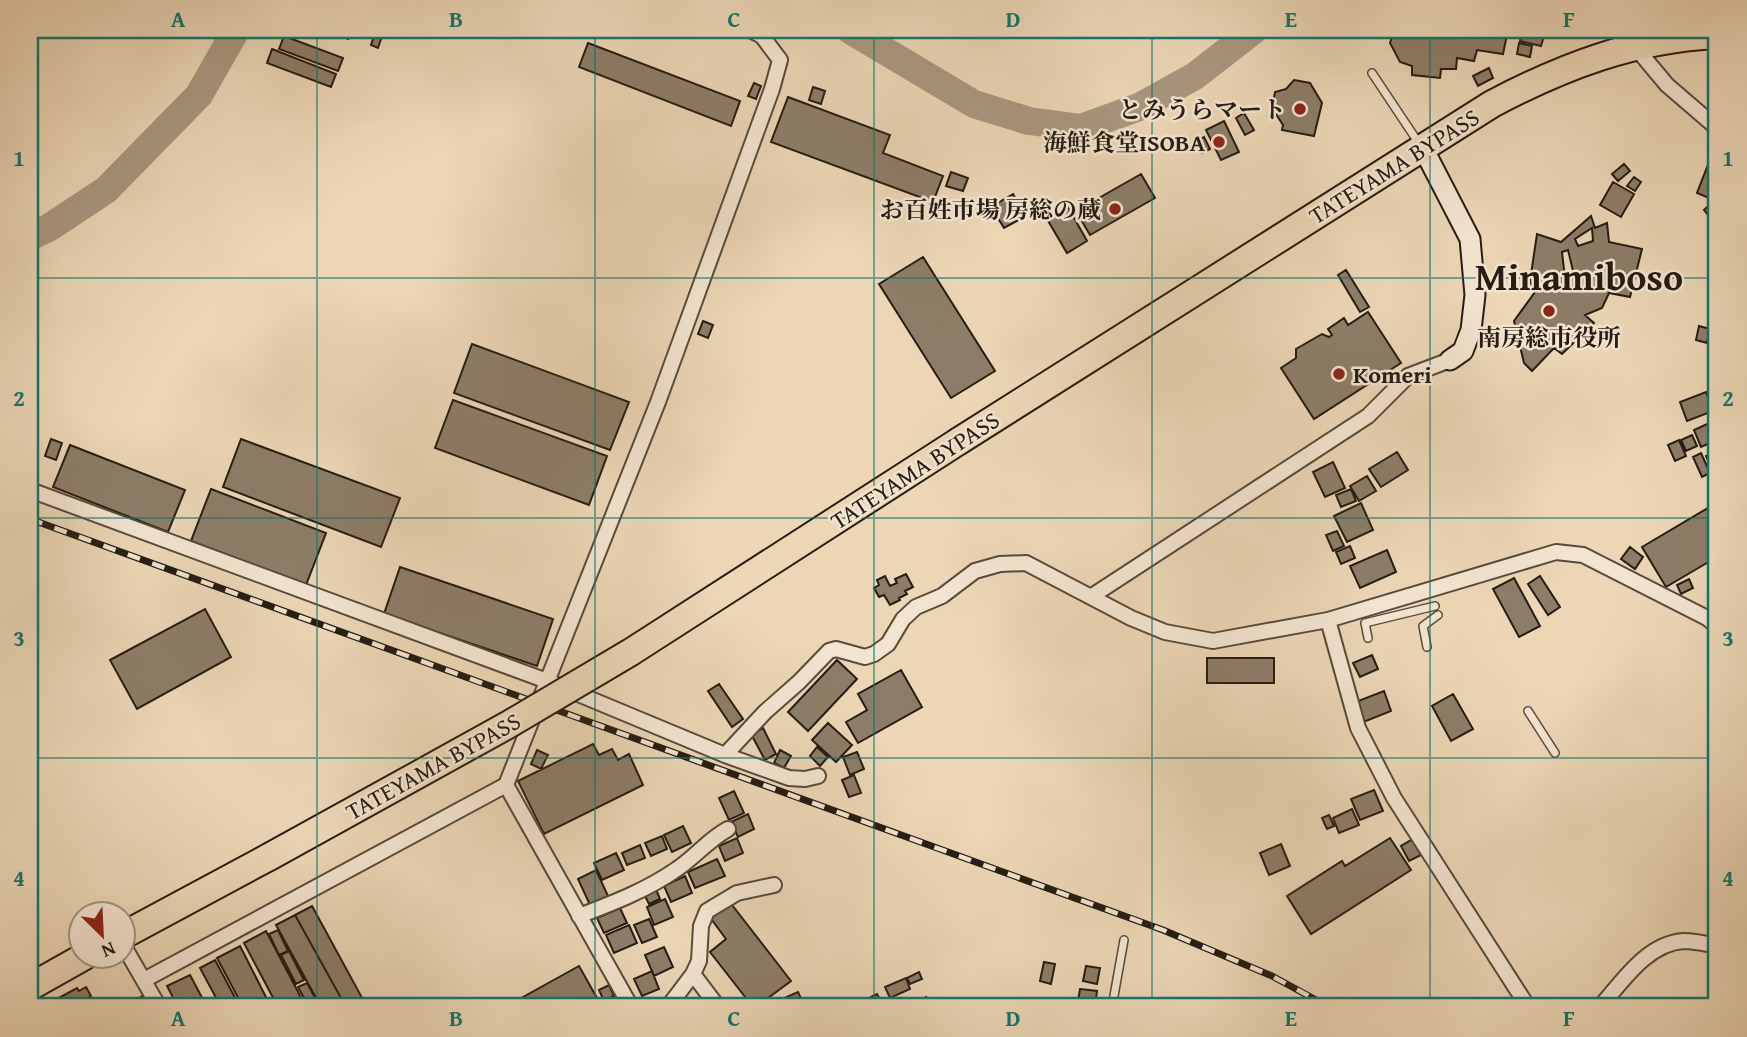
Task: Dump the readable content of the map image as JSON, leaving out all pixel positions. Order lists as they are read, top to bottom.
{
  "streets": {
    "highway": ["TATEYAMA BYPASS"]
  },
  "districts": ["Minamiboso"],
  "places": [
    "とみうらマート",
    "海鮮食堂ISOBA",
    "お百姓市場 房総の蔵",
    "南房総市役所",
    "Komeri"
  ],
  "north": "bottom right",
  "grid": {
    "columns": [
      "A",
      "B",
      "C",
      "D",
      "E",
      "F"
    ],
    "rows": [
      "1",
      "2",
      "3",
      "4"
    ]
  }
}
